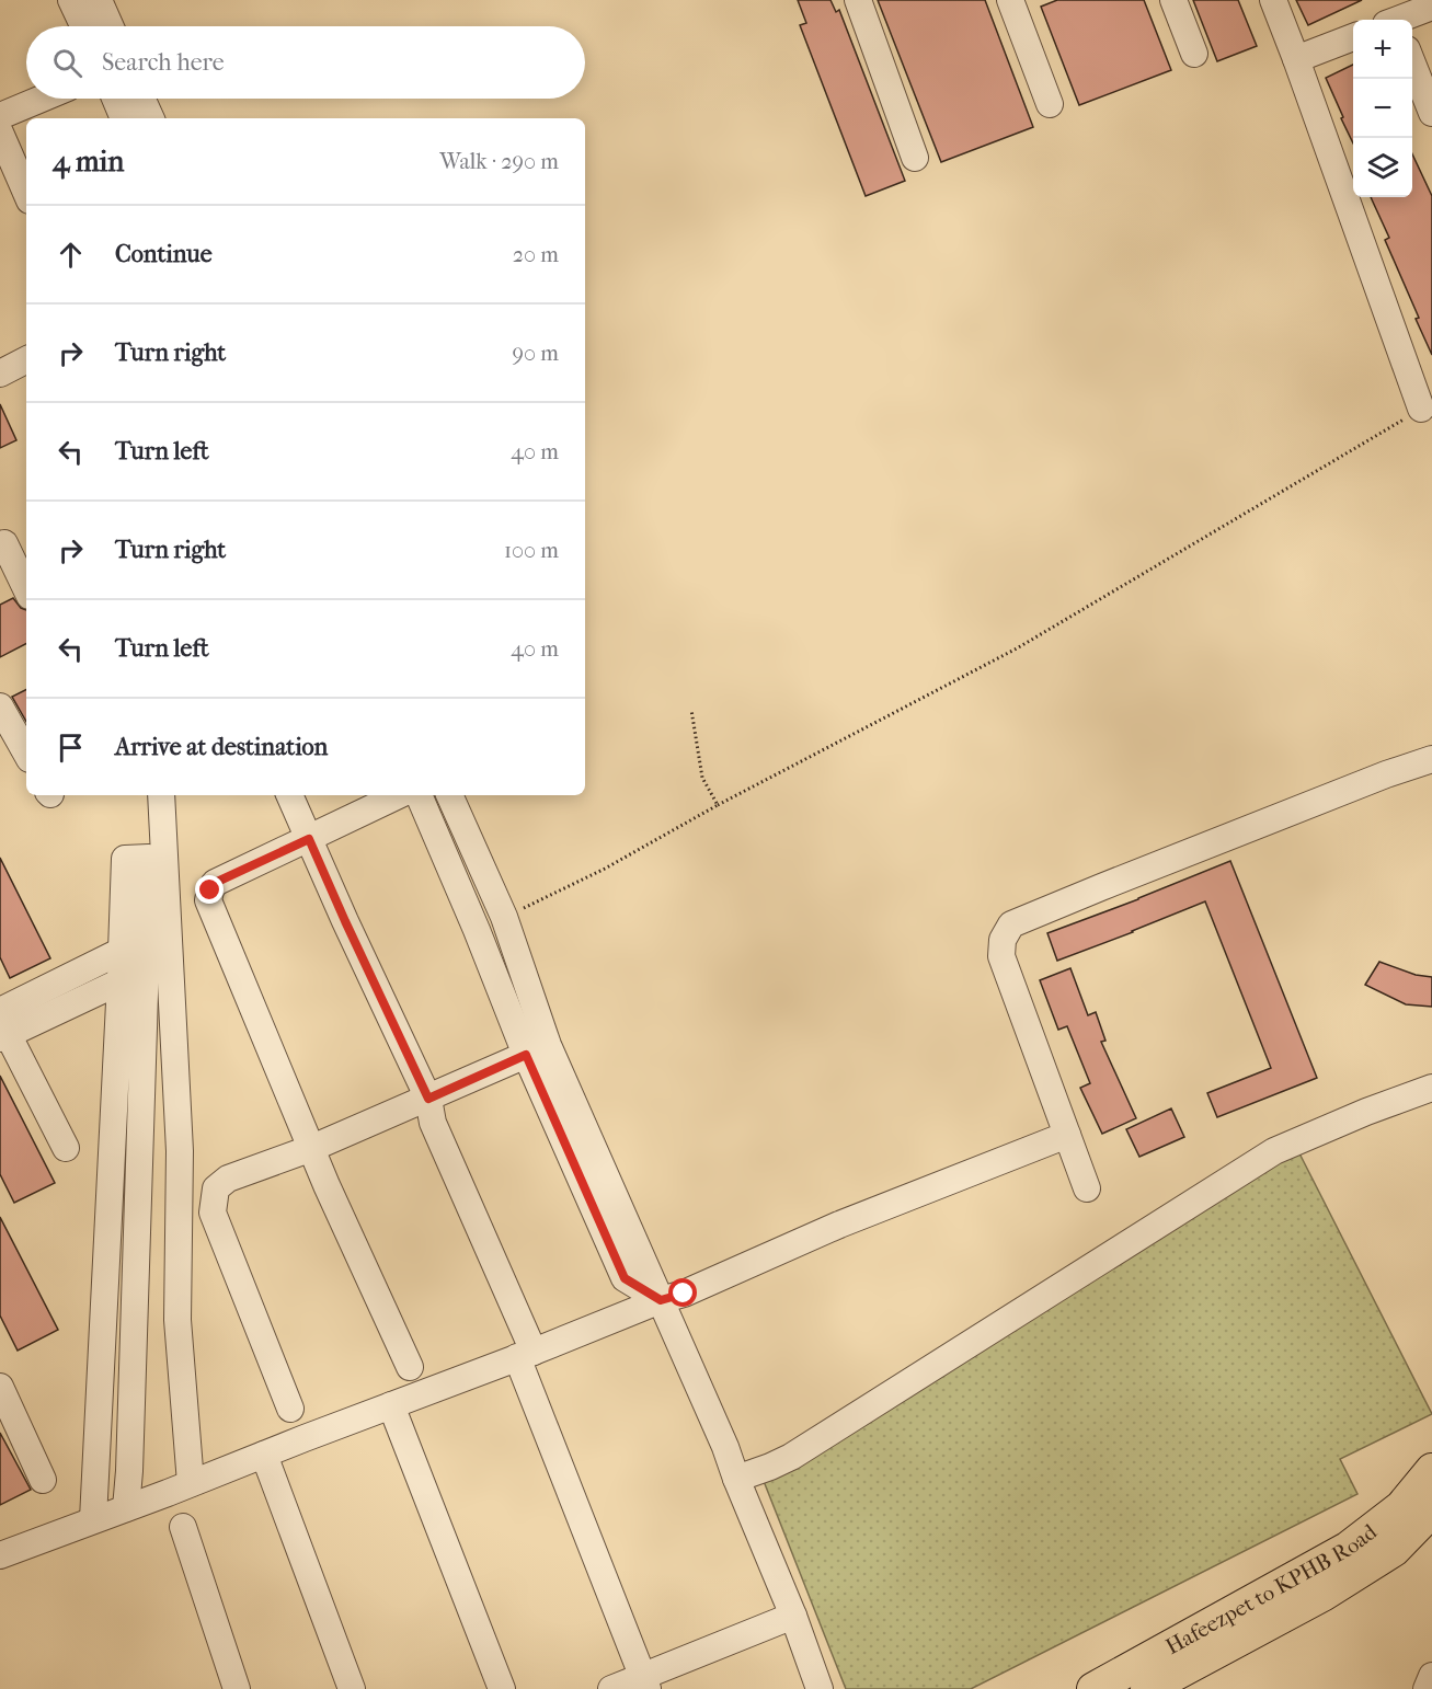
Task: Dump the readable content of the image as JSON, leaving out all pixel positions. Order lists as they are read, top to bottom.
{
  "streets": {
    "main road": ["Hafeezpet to KPHB Road"]
  },
  "page": {
    "map_buttons": ["+", "−"],
    "search": "Search here",
    "heading": ["4 min", "Walk · 290 m"],
    "list": [
      ["Continue", "20 m"],
      ["Turn right", "90 m"],
      ["Turn left", "40 m"],
      ["Turn right", "100 m"],
      ["Turn left", "40 m"],
      "Arrive at destination"
    ]
  }
}
